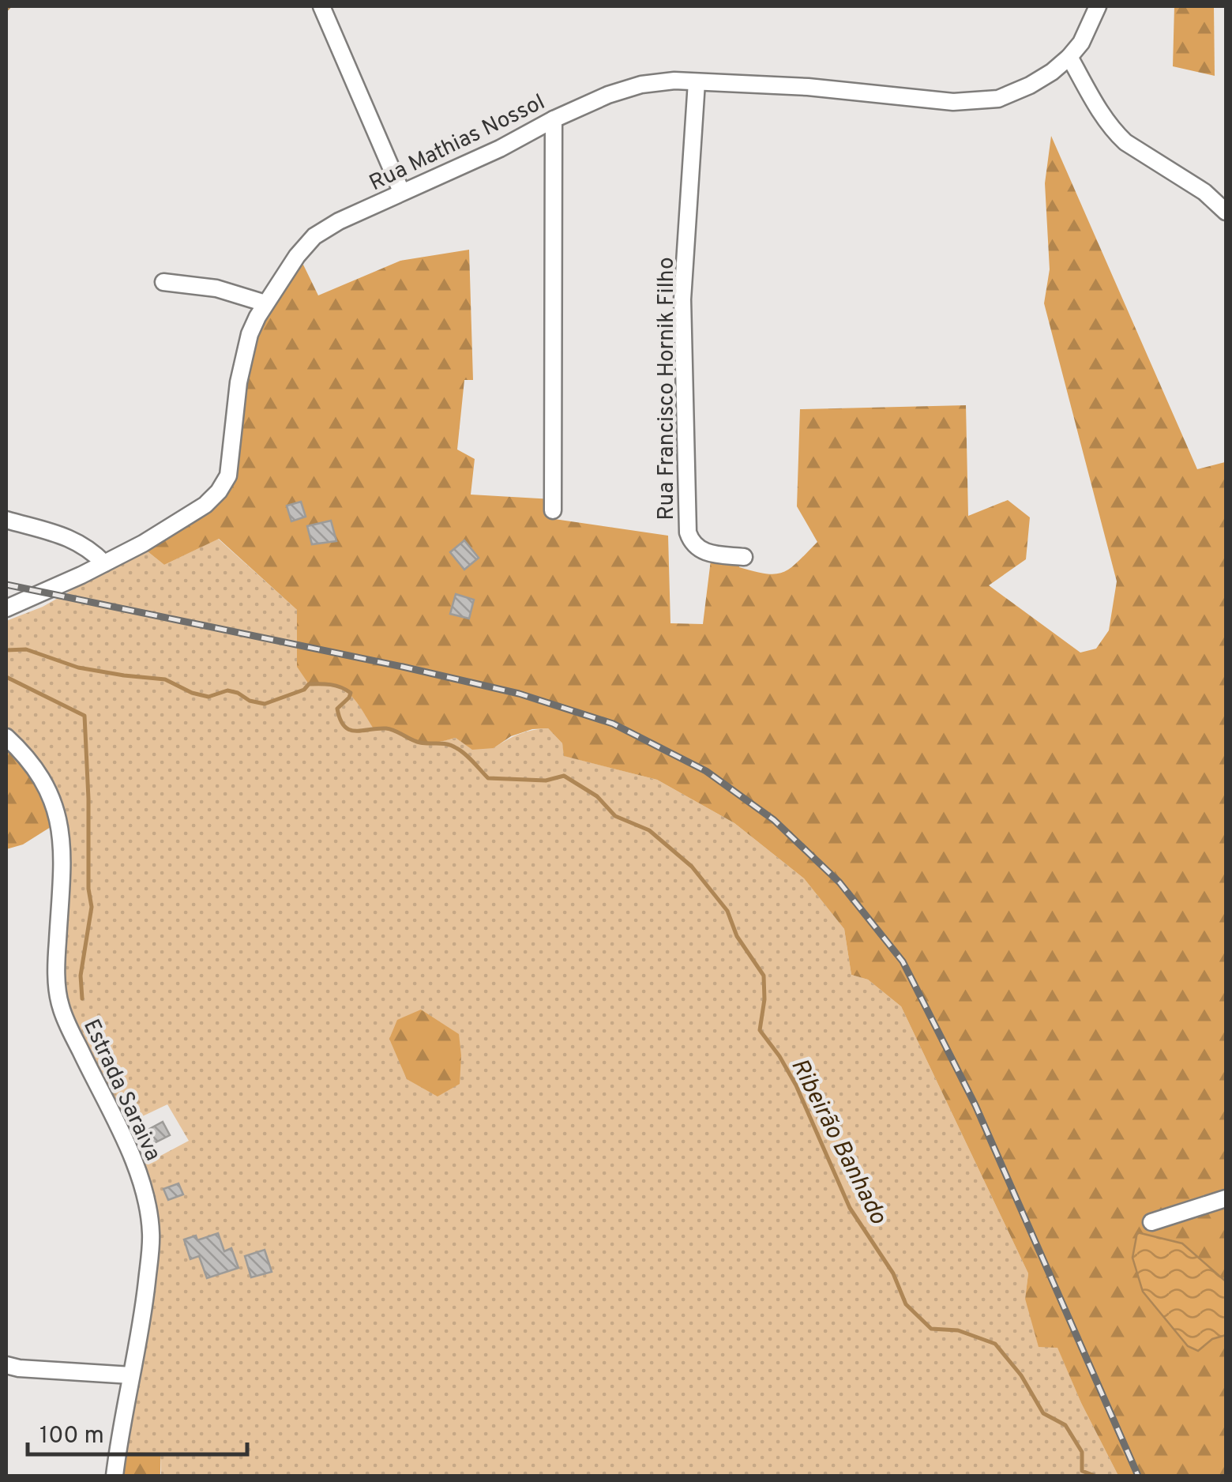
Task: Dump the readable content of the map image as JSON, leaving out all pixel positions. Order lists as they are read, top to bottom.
{
  "streets": {
    "street": ["Rua Mathias Nossol", "Rua Francisco Hornik Filho", "Estrada Saraiva"]
  },
  "crossings": [
    ["Rua Mathias Nossol", "Rua Francisco Hornik Filho"]
  ],
  "water": ["Ribeirão Banhado"],
  "scale_bar": "100 m"
}
